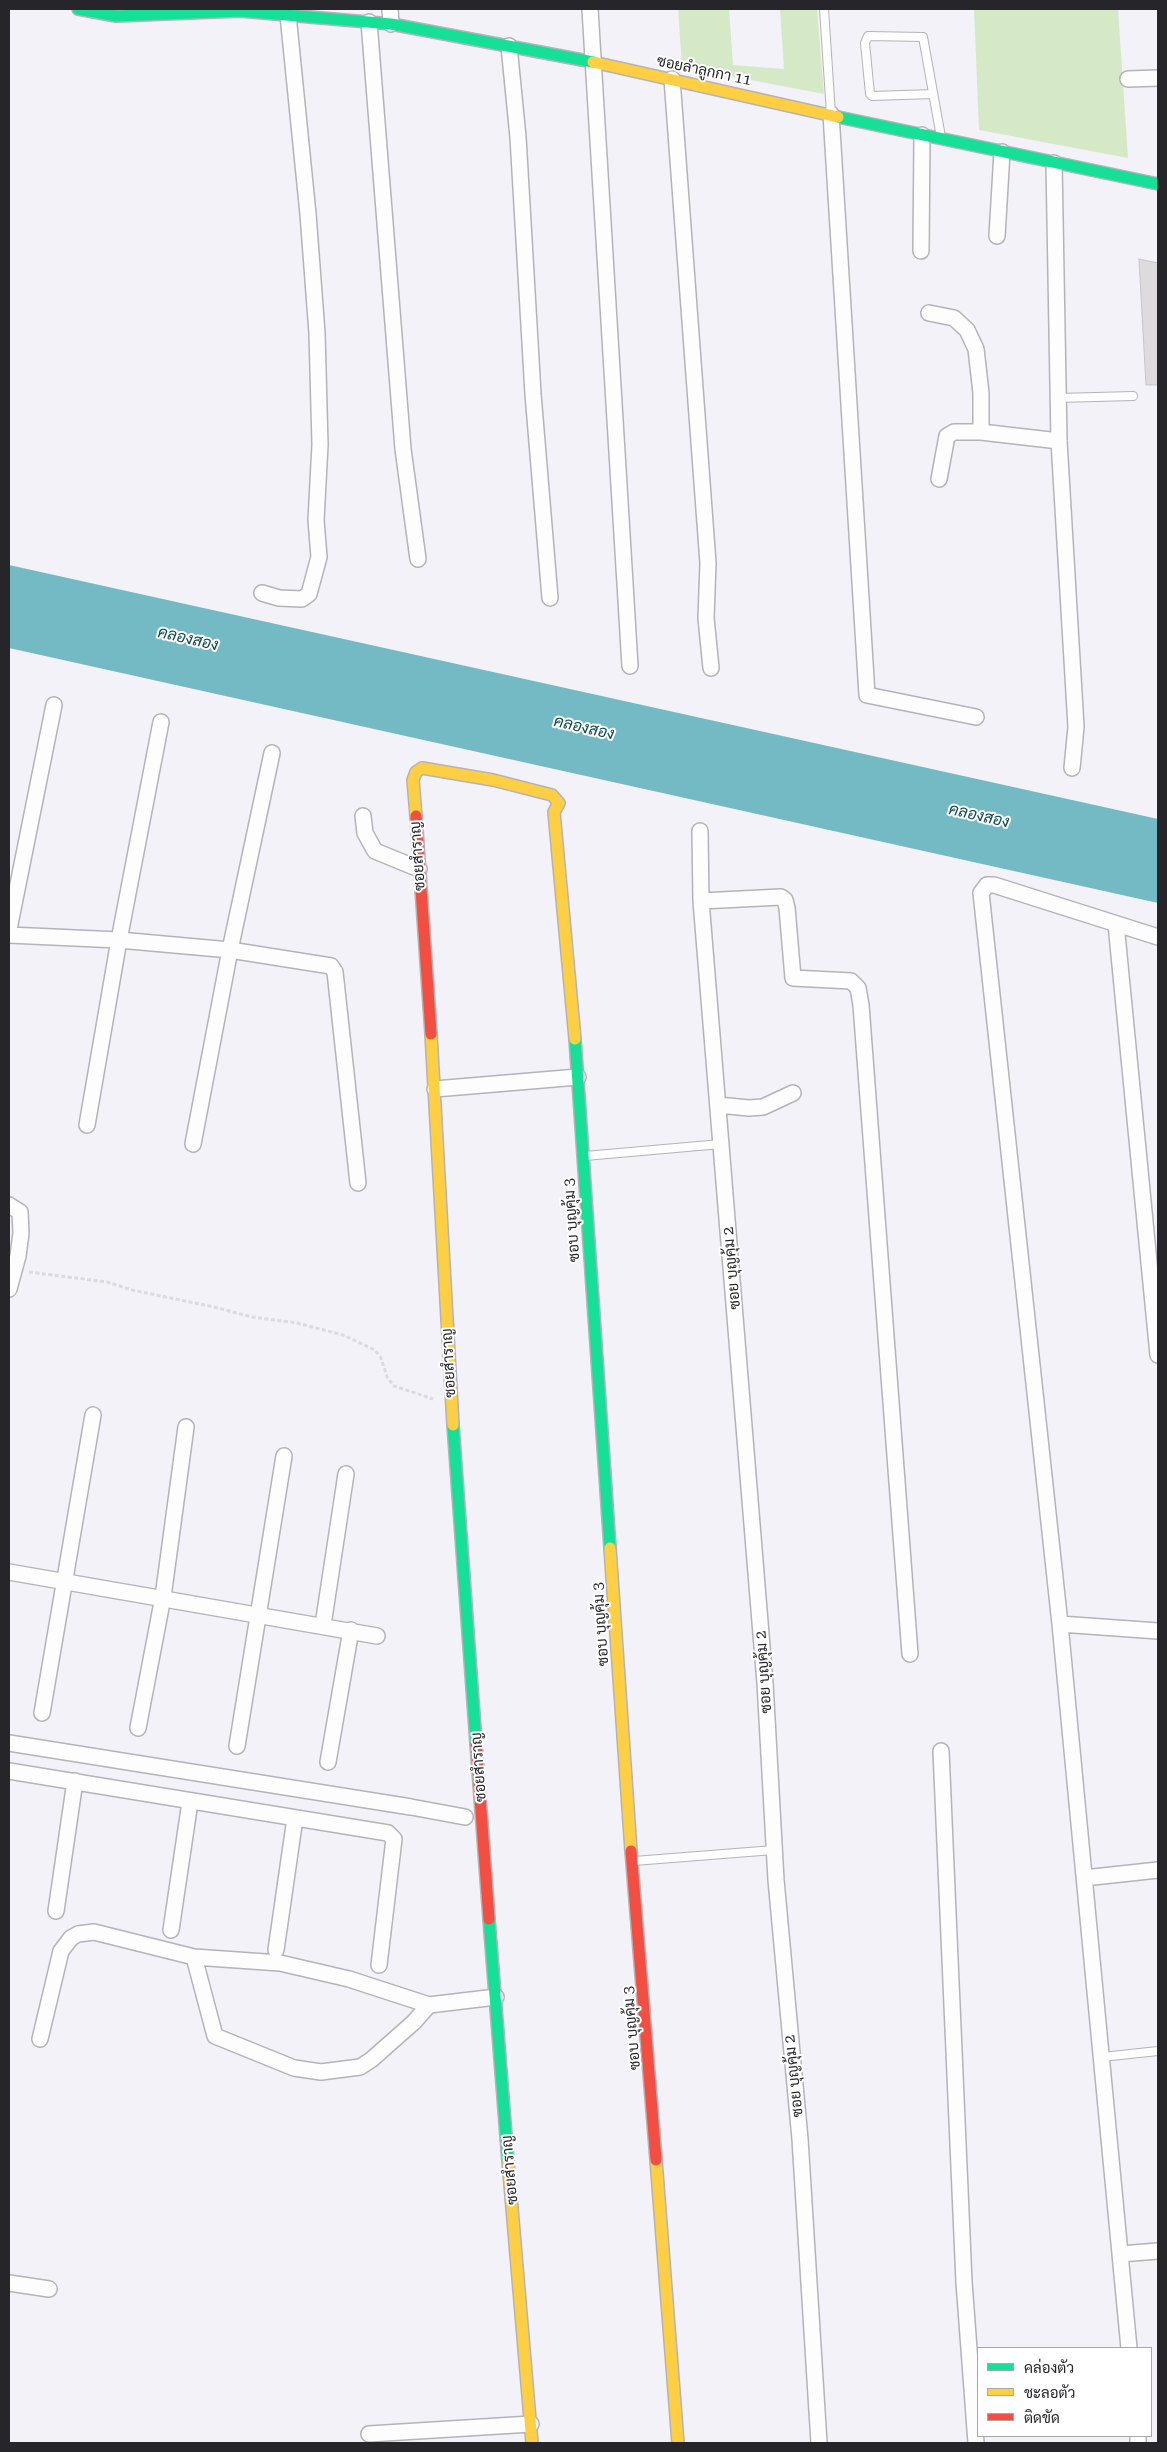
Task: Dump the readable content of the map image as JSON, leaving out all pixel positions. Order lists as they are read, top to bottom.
{
  "streets": {
    "street": [
      "ซอยลำลูกกา 11",
      "ซอยสำราญ",
      "ซอบ บุญคุ้ม 3",
      "ซอย บุญคุ้ม 2"
    ]
  },
  "crossings": [
    ["ซอยสำราญ", "ซอบ บุญคุ้ม 3"]
  ],
  "water": ["คลองสอง"],
  "legend": ["คล่องตัว", "ชะลอตัว", "ติดขัด"]
}
